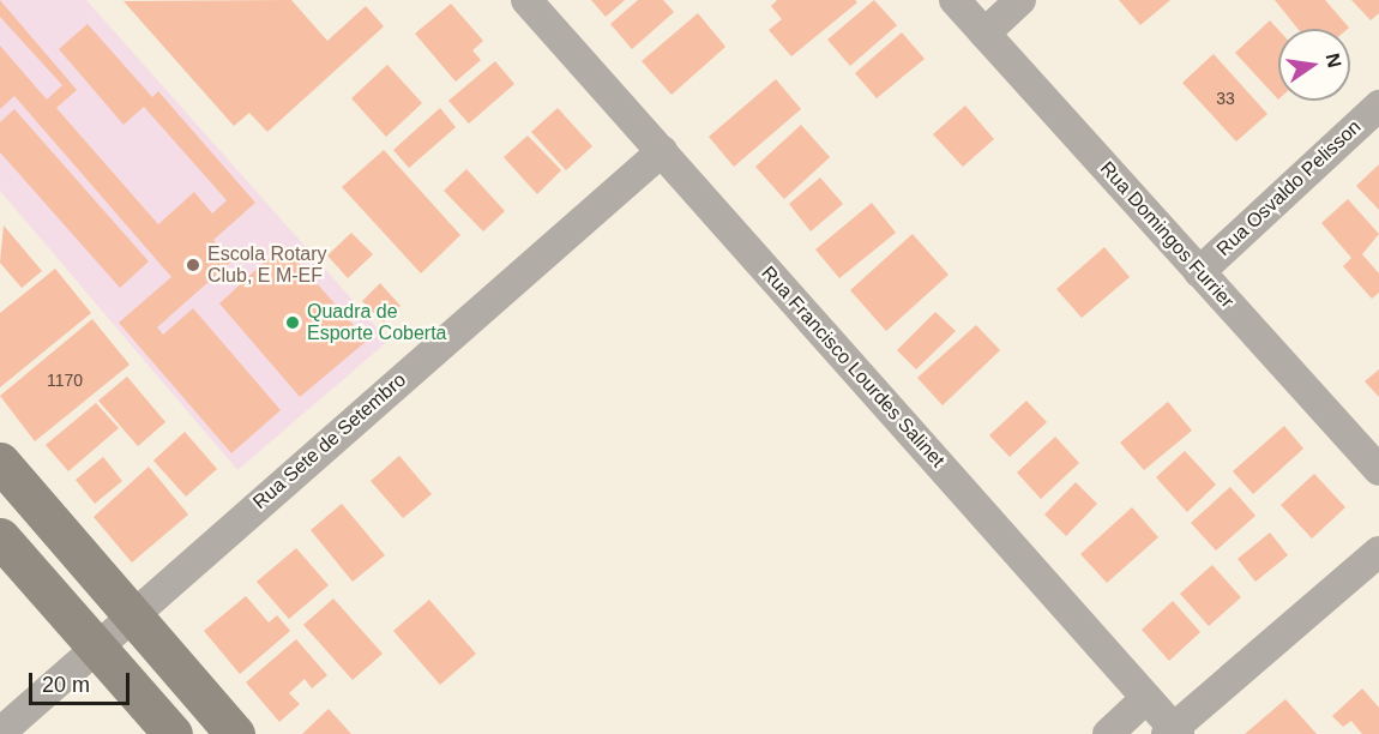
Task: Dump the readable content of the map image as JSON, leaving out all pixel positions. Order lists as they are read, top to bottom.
{
  "streets": {
    "street": [
      "Rua Osvaldo Pelisson",
      "Rua Domingos Furrier",
      "Rua Francisco Lourdes Salinet",
      "Rua Sete de Setembro"
    ]
  },
  "crossings": [
    ["Rua Osvaldo Pelisson", "Rua Domingos Furrier"],
    ["Rua Francisco Lourdes Salinet", "Rua Sete de Setembro"]
  ],
  "places": ["Escola Rotary Club, E M-EF", "Quadra de Esporte Coberta"],
  "house_numbers": ["33", "1170"],
  "scale_bar": "20 m",
  "north": "right"
}
